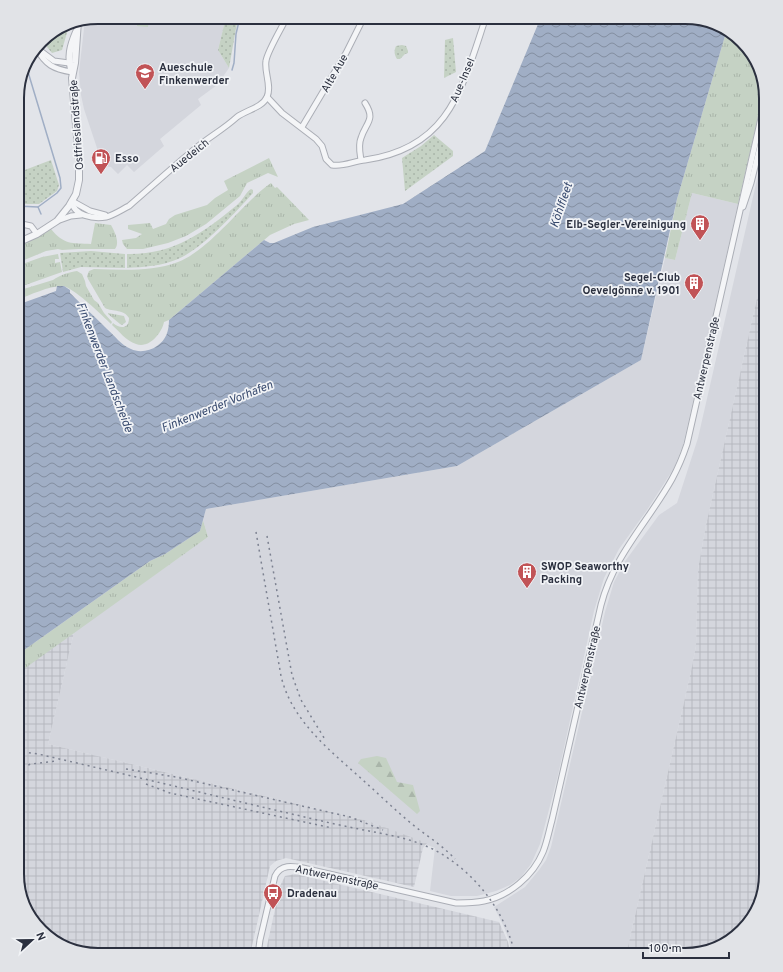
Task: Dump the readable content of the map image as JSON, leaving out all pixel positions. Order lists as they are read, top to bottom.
{
  "streets": {
    "street": [
      "Alte Aue",
      "Aue-Insel",
      "Ostfrieslandstraße",
      "Auedeich",
      "Antwerpenstraße"
    ]
  },
  "crossings": [
    ["Ostfrieslandstraße", "Auedeich"]
  ],
  "water": ["Köhlfleet", "Finkenwerder Landscheide", "Finkenwerder Vorhafen"],
  "places": {
    "school or university": ["Aueschule Finkenwerder"],
    "fuel station": ["Esso"],
    "building": ["Elb-Segler-Vereinigung", "Segel-Club Oevelgönne v. 1901", "SWOP Seaworthy Packing"],
    "bus stop": ["Dradenau"]
  },
  "scale_bar": "100 m",
  "north": "right"
}
